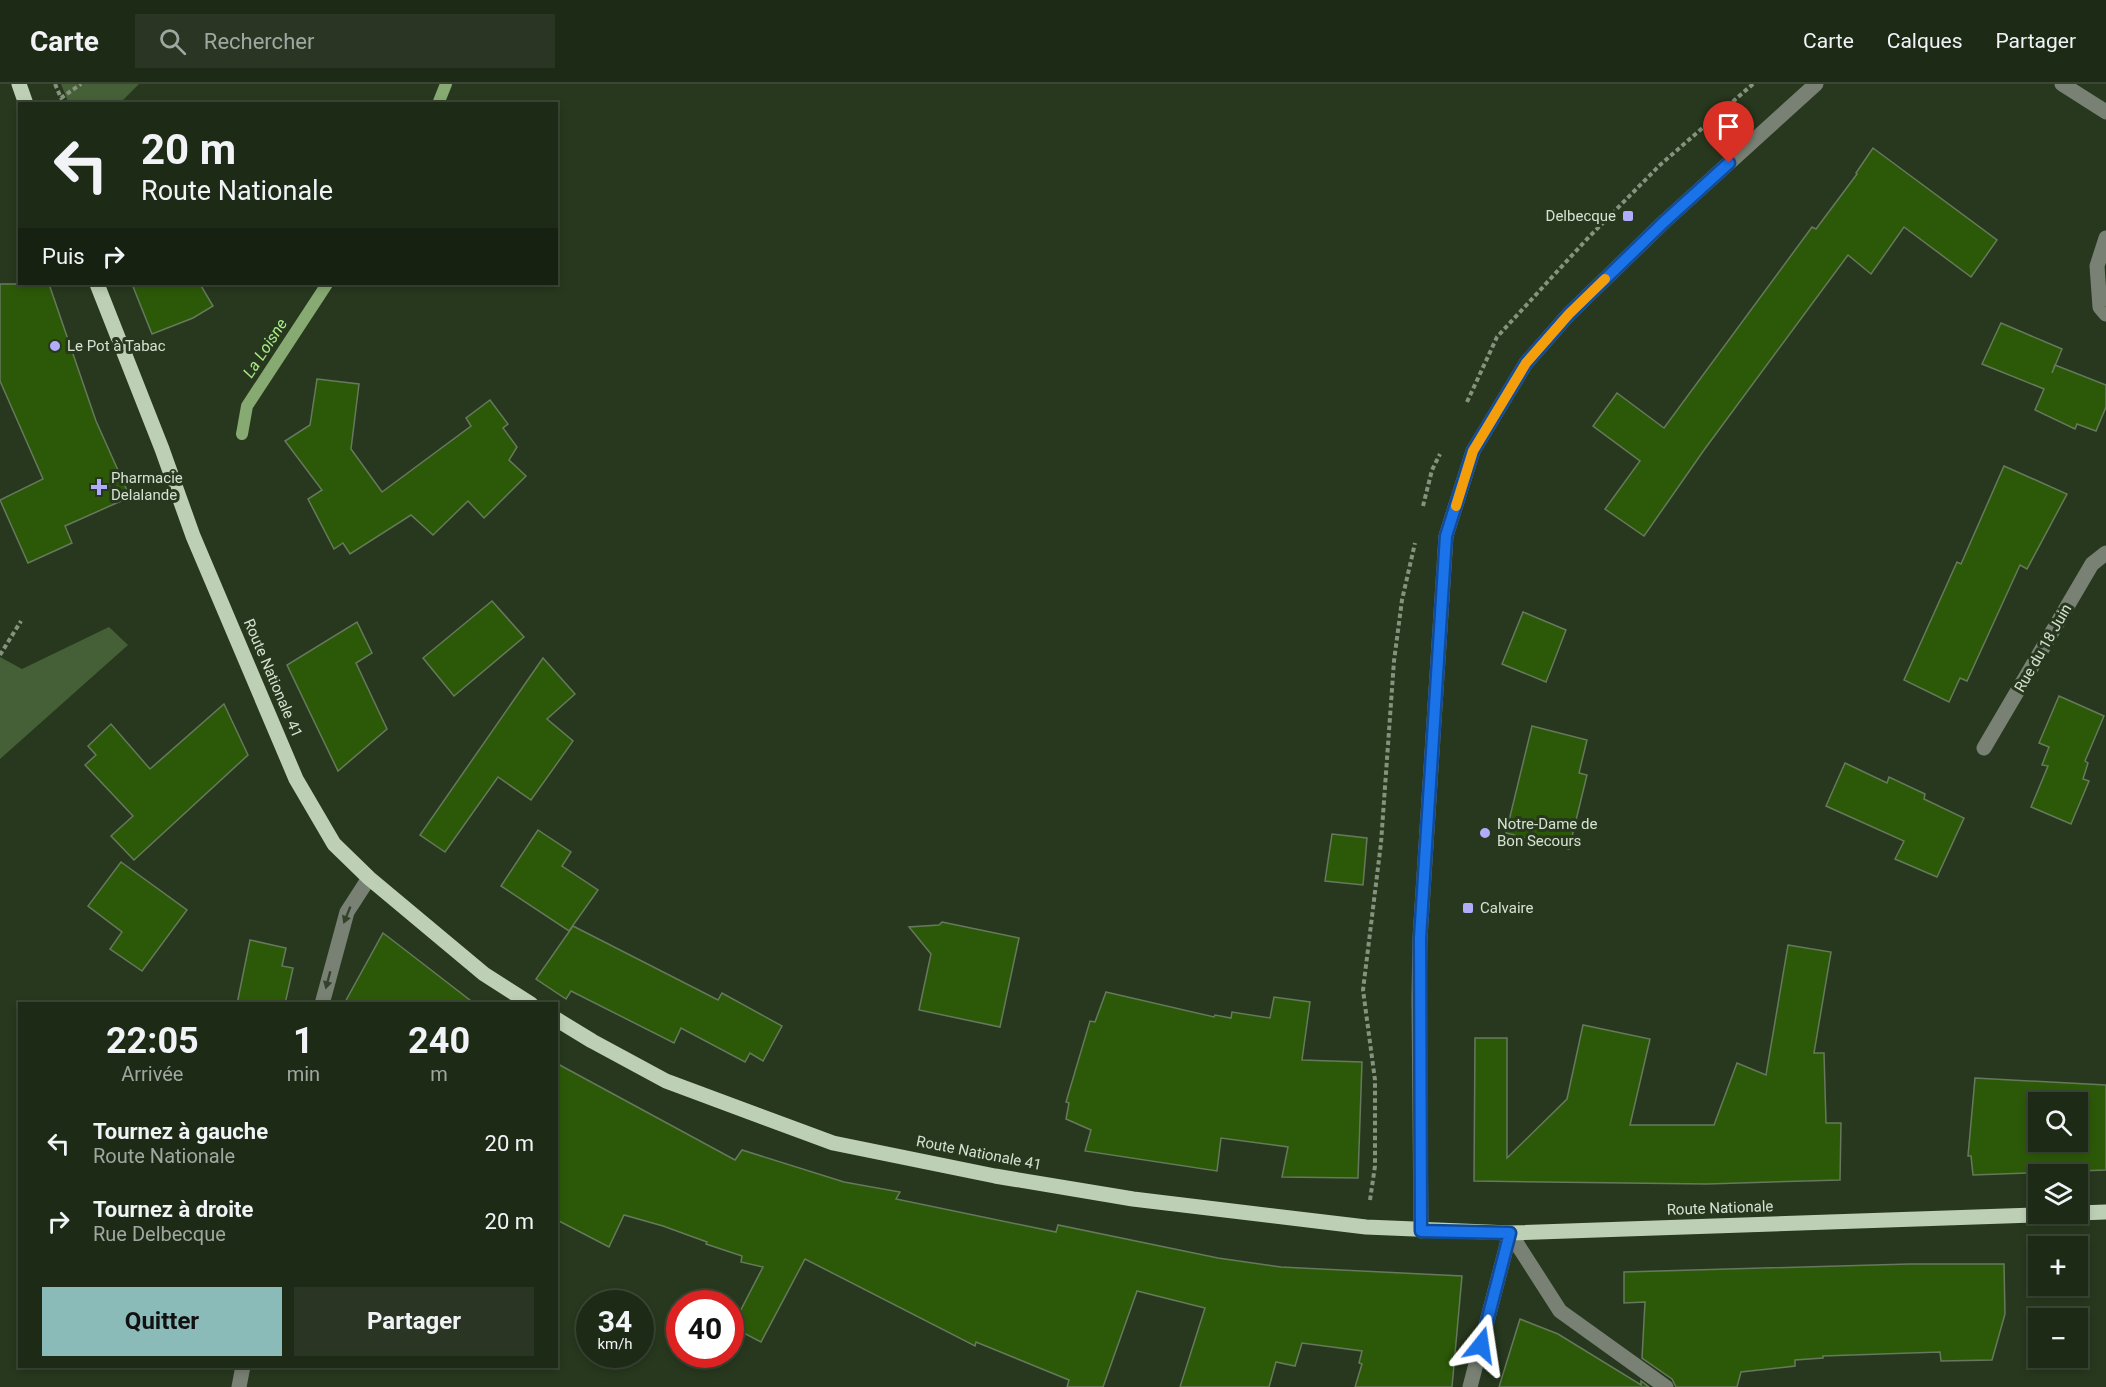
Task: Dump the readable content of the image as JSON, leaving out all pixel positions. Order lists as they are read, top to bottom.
{
  "streets": {
    "main road": ["Route Nationale 41", "Route Nationale"],
    "street": ["Rue du 18 Juin"]
  },
  "crossings": [
    ["Route Nationale 41", "Route Nationale"]
  ],
  "water": ["La Loisne"],
  "places": {
    "transit": ["Delbecque", "Calvaire"],
    "other": ["Le Pot à Tabac", "Notre-Dame de Bon Secours"],
    "health": ["Pharmacie Delalande"]
  },
  "page": {
    "header": "Carte",
    "search": "Rechercher",
    "nav": ["Carte", "Calques", "Partager"],
    "turn": ["20 m", "Route Nationale"],
    "then": "Puis",
    "eta": [
      "22:05",
      "Arrivée",
      "1",
      "min",
      "240",
      "m"
    ],
    "map_buttons": ["+", "−"],
    "list": [
      {
        "name": "Tournez à gauche",
        "note": "Route Nationale",
        "value": "20 m"
      },
      {
        "name": "Tournez à droite",
        "note": "Rue Delbecque",
        "value": "20 m"
      }
    ],
    "buttons": ["Quitter", "Partager"],
    "speed": "34 km/h",
    "limit": "40"
  }
}
